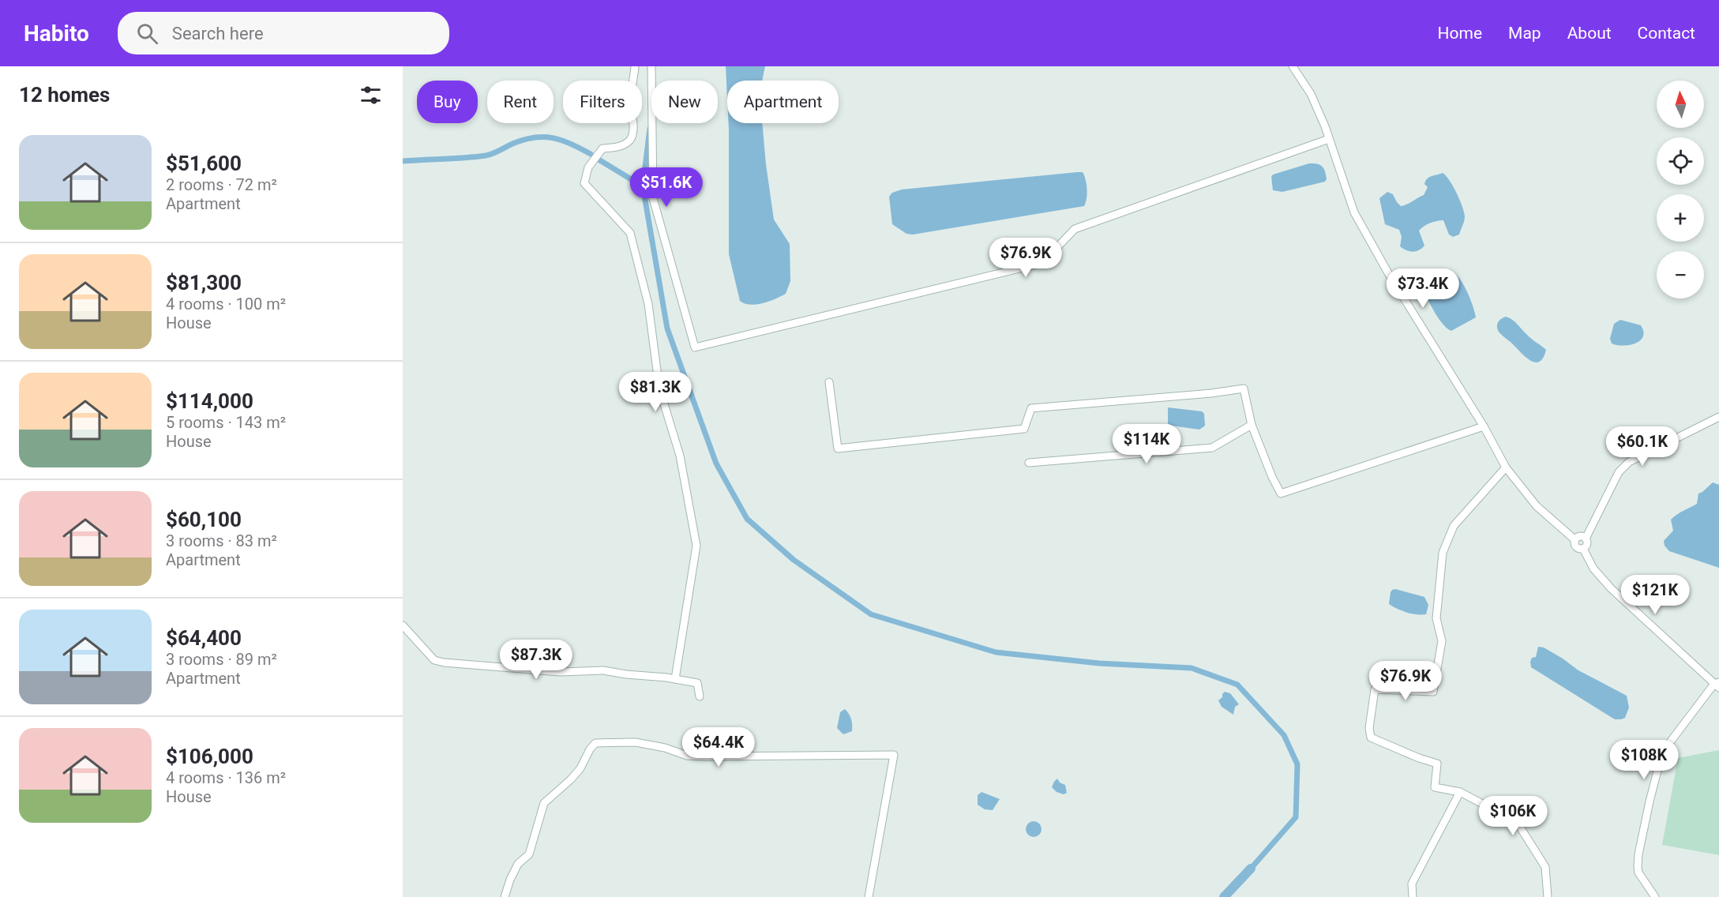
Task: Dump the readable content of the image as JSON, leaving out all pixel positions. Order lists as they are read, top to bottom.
{
  "north": "top",
  "page": {
    "header": "Habito",
    "search": "Search here",
    "nav": [
      "Home",
      "Map",
      "About",
      "Contact"
    ],
    "heading": "12 homes",
    "map_buttons": ["+", "−"],
    "chip": [
      "Buy",
      "Rent",
      "Filters",
      "New",
      "Apartment"
    ],
    "list": [
      {
        "name": "$51,600",
        "note": "2 rooms · 72 m² · Apartment"
      },
      {
        "name": "$81,300",
        "note": "4 rooms · 100 m² · House"
      },
      {
        "name": "$114,000",
        "note": "5 rooms · 143 m² · House"
      },
      {
        "name": "$60,100",
        "note": "3 rooms · 83 m² · Apartment"
      },
      {
        "name": "$64,400",
        "note": "3 rooms · 89 m² · Apartment"
      },
      {
        "name": "$106,000",
        "note": "4 rooms · 136 m² · House"
      }
    ],
    "price": [
      "$51.6K",
      "$76.9K",
      "$73.4K",
      "$81.3K",
      "$114K",
      "$60.1K",
      "$121K",
      "$87.3K",
      "$76.9K",
      "$64.4K",
      "$108K",
      "$106K"
    ]
  }
}
